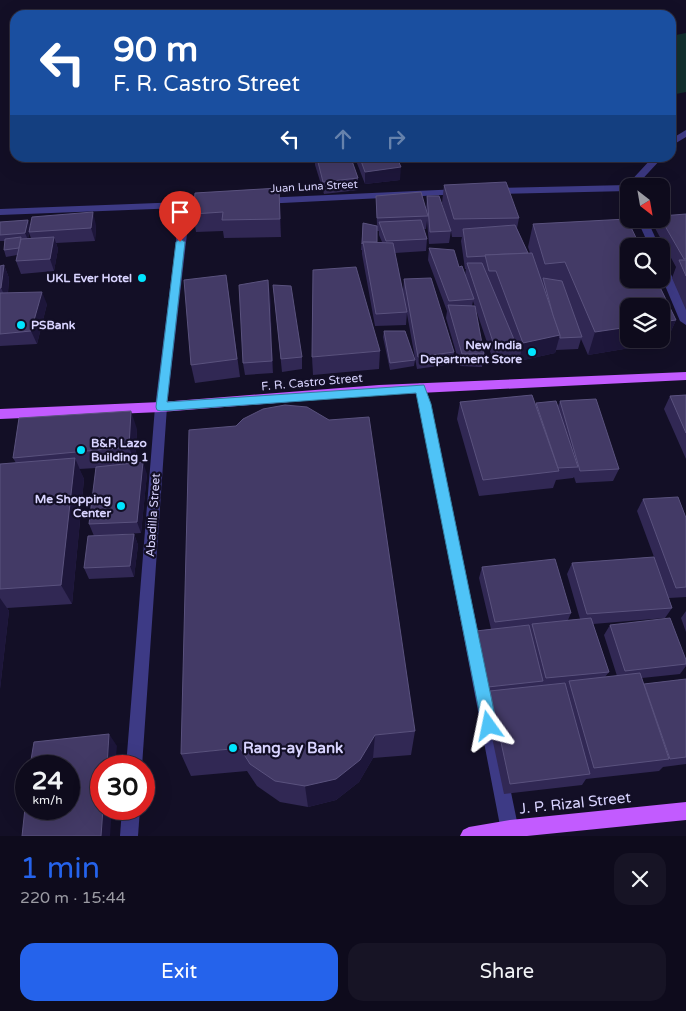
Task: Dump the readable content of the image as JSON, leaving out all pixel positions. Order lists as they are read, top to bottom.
{
  "streets": {
    "main road": ["F. R. Castro Street", "J. P. Rizal Street"],
    "street": ["Juan Luna Street", "Abadilla Street"]
  },
  "crossings": [
    ["F. R. Castro Street", "Abadilla Street"]
  ],
  "places": [
    "UKL Ever Hotel",
    "PSBank",
    "New India Department Store",
    "B&R Lazo Building 1",
    "Me Shopping Center",
    "Rang-ay Bank"
  ],
  "north": "bottom right",
  "page": {
    "turn": ["90 m", "F. R. Castro Street"],
    "speed": "24 km/h",
    "limit": "30",
    "heading": ["1 min", "220 m · 15:44"],
    "buttons": ["Exit", "Share"]
  }
}
